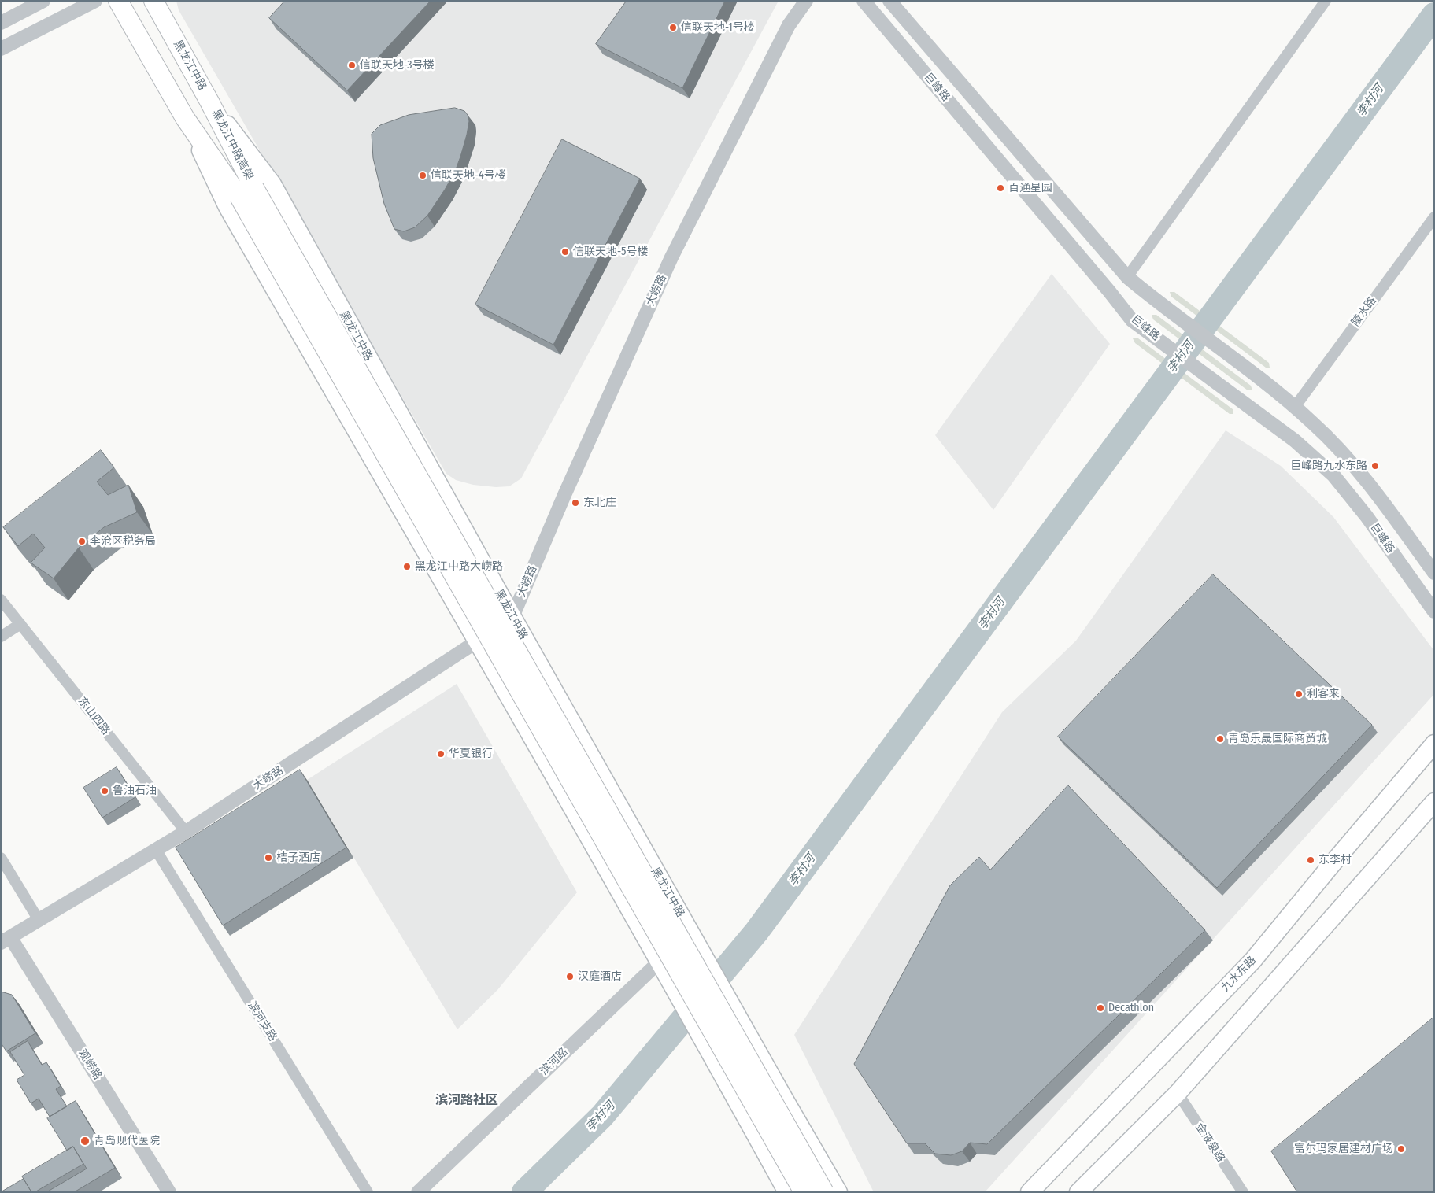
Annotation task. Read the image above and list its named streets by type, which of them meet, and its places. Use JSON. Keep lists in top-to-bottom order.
{
  "streets": {
    "highway": ["黑龙江中路", "黑龙江中路高架"],
    "main road": ["九水东路"],
    "street": [
      "巨峰路",
      "大崂路",
      "陵水路",
      "东山四路",
      "滨河支路",
      "滨河路",
      "观崂路",
      "金液泉路"
    ]
  },
  "crossings": [
    ["黑龙江中路", "黑龙江中路高架"],
    ["黑龙江中路", "大崂路"],
    ["黑龙江中路", "滨河路"],
    ["巨峰路", "陵水路"],
    ["大崂路", "东山四路"],
    ["大崂路", "滨河支路"],
    ["大崂路", "观崂路"]
  ],
  "districts": ["滨河路社区"],
  "water": ["李村河"],
  "places": [
    "信联天地-1号楼",
    "信联天地-3号楼",
    "信联天地-4号楼",
    "百通星园",
    "信联天地-5号楼",
    "巨峰路九水东路",
    "东北庄",
    "李沧区税务局",
    "黑龙江中路大崂路",
    "利客来",
    "青岛乐晟国际商贸城",
    "华夏银行",
    "鲁油石油",
    "桔子酒店",
    "东李村",
    "汉庭酒店",
    "Decathlon",
    "青岛现代医院",
    "富尔玛家居建材广场"
  ]
}
